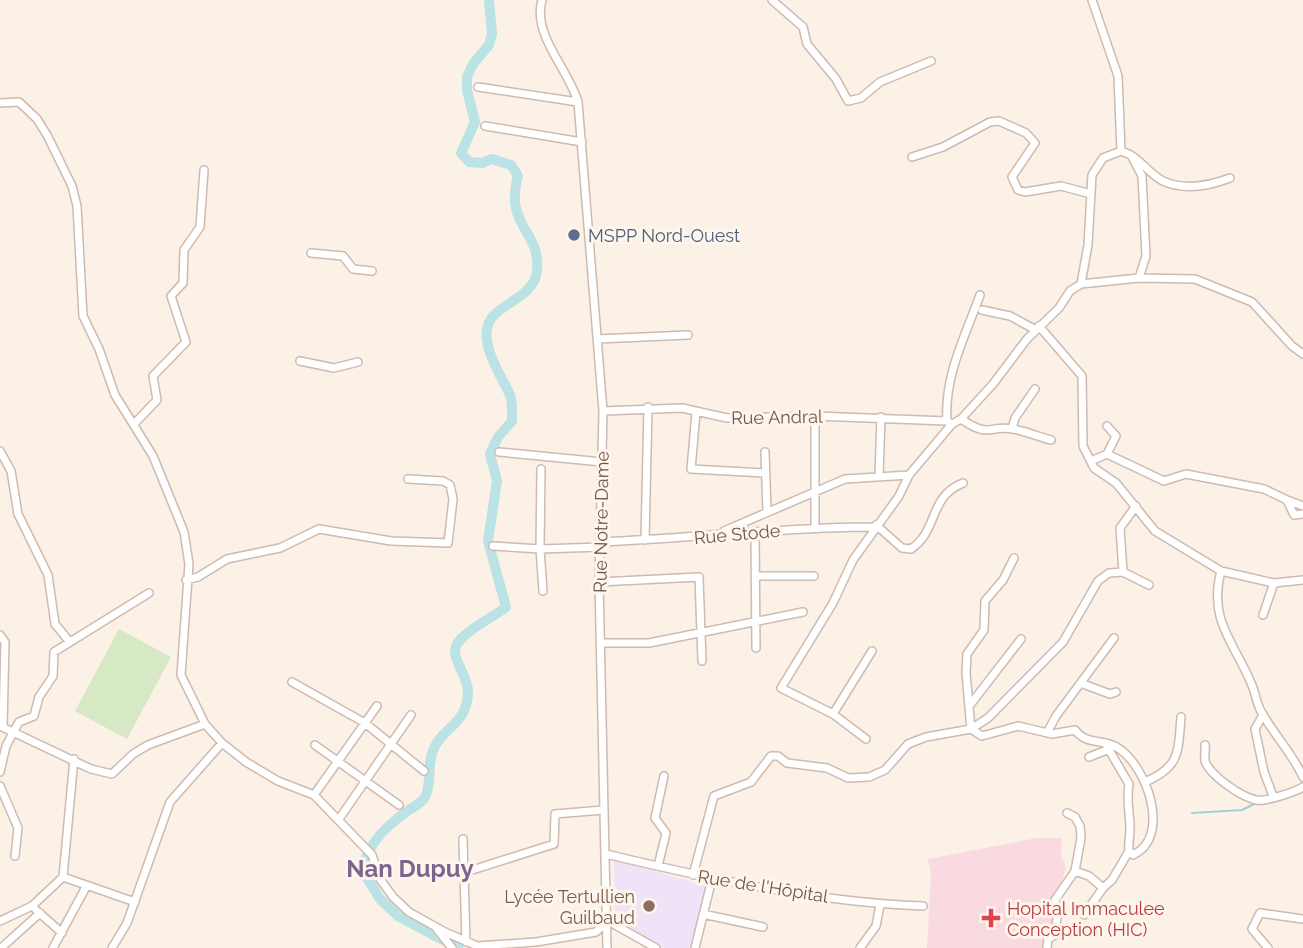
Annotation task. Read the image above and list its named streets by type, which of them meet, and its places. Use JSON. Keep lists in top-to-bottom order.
{
  "streets": {
    "street": [
      "Rue Andral",
      "Rue Notre-Dame",
      "Rue Stode",
      "Rue de l'Hôpital"
    ]
  },
  "crossings": [
    ["Rue Andral", "Rue Notre-Dame"],
    ["Rue Notre-Dame", "Rue Stode"],
    ["Rue Notre-Dame", "Rue de l'Hôpital"]
  ],
  "districts": ["Nan Dupuy"],
  "places": {
    "other": ["MSPP Nord-Ouest", "Lycée Tertullien Guilbaud"],
    "health": ["Hopital Immaculee Conception (HIC)"]
  }
}
